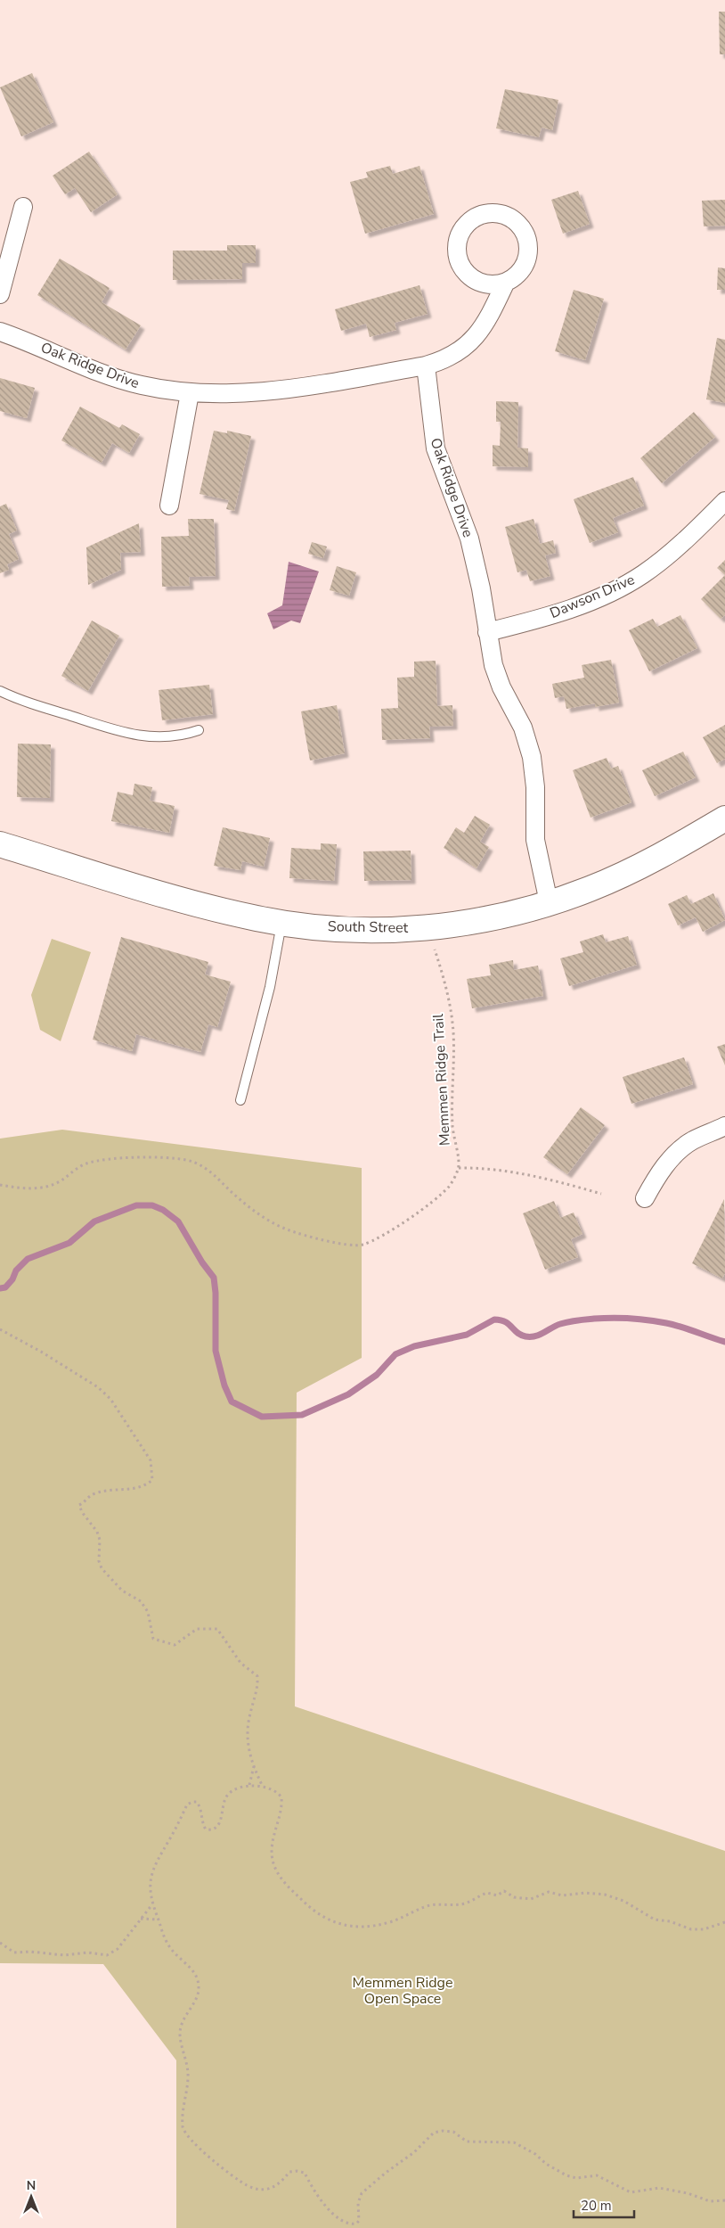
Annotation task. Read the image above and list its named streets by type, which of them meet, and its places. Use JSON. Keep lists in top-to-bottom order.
{
  "streets": {
    "street": ["Oak Ridge Drive", "Dawson Drive", "South Street"],
    "path": ["Memmen Ridge Trail"]
  },
  "crossings": [
    ["Oak Ridge Drive", "Dawson Drive"],
    ["Oak Ridge Drive", "South Street"],
    ["South Street", "Memmen Ridge Trail"]
  ],
  "parks": ["Memmen Ridge Open Space"],
  "scale_bar": "20 m",
  "north": "top"
}
